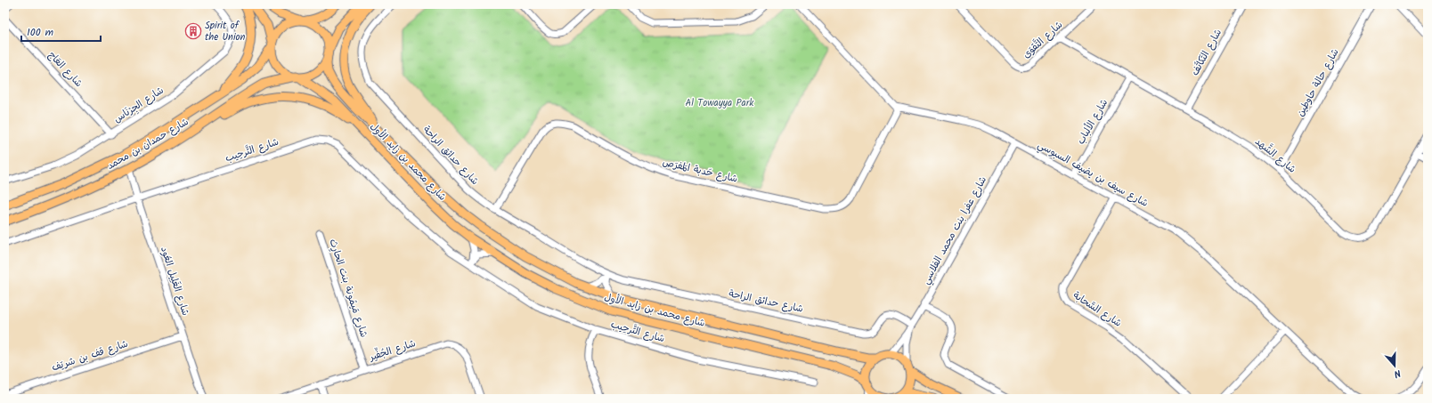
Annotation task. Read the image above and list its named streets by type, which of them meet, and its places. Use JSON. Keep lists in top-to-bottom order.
{
  "streets": {
    "main road": ["شارع حمدان بن محمد", "شارع محمد بن زايد الأول"],
    "street": [
      "شارع التَّقوَى",
      "شارع التَكاتُف",
      "شارع العَاج",
      "شارع حالة حاوطين",
      "شارع الجِرْنَاس",
      "شارع الألباب",
      "شارع التَّرحِيب",
      "شارع حدائق الراحة",
      "شارع الشَّهد",
      "شارع حَدبة المَفرَص",
      "شارع سيف بن يضيف السبوسي",
      "شارع عفرا بنت محمد الفلاسي",
      "شارع الغَلِيل العُود",
      "شارع مَيمُونة بنت الحارِث",
      "شارع السَّحابة",
      "شارع الجُفِّير",
      "شارع قف بن شريَف"
    ]
  },
  "crossings": [
    ["شارع التَّقوَى", "شارع الشَّهد"],
    ["شارع التَكاتُف", "شارع الشَّهد"],
    ["شارع العَاج", "شارع الجِرْنَاس"],
    ["شارع حالة حاوطين", "شارع الشَّهد"],
    ["شارع الألباب", "شارع الشَّهد"],
    ["شارع الألباب", "شارع سيف بن يضيف السبوسي"],
    ["شارع حمدان بن محمد", "شارع محمد بن زايد الأول"],
    ["شارع حمدان بن محمد", "شارع الغَلِيل العُود"],
    ["شارع التَّرحِيب", "شارع الغَلِيل العُود"],
    ["شارع حدائق الراحة", "شارع حَدبة المَفرَص"],
    ["شارع حدائق الراحة", "شارع عفرا بنت محمد الفلاسي"],
    ["شارع محمد بن زايد الأول", "شارع عفرا بنت محمد الفلاسي"],
    ["شارع حَدبة المَفرَص", "شارع سيف بن يضيف السبوسي"],
    ["شارع سيف بن يضيف السبوسي", "شارع عفرا بنت محمد الفلاسي"],
    ["شارع سيف بن يضيف السبوسي", "شارع السَّحابة"],
    ["شارع الغَلِيل العُود", "شارع قف بن شريَف"],
    ["شارع مَيمُونة بنت الحارِث", "شارع الجُفِّير"]
  ],
  "parks": ["Al Towayya Park"],
  "places": {
    "building": ["Spirit of the Union"]
  },
  "scale_bar": "100 m",
  "north": "bottom"
}
